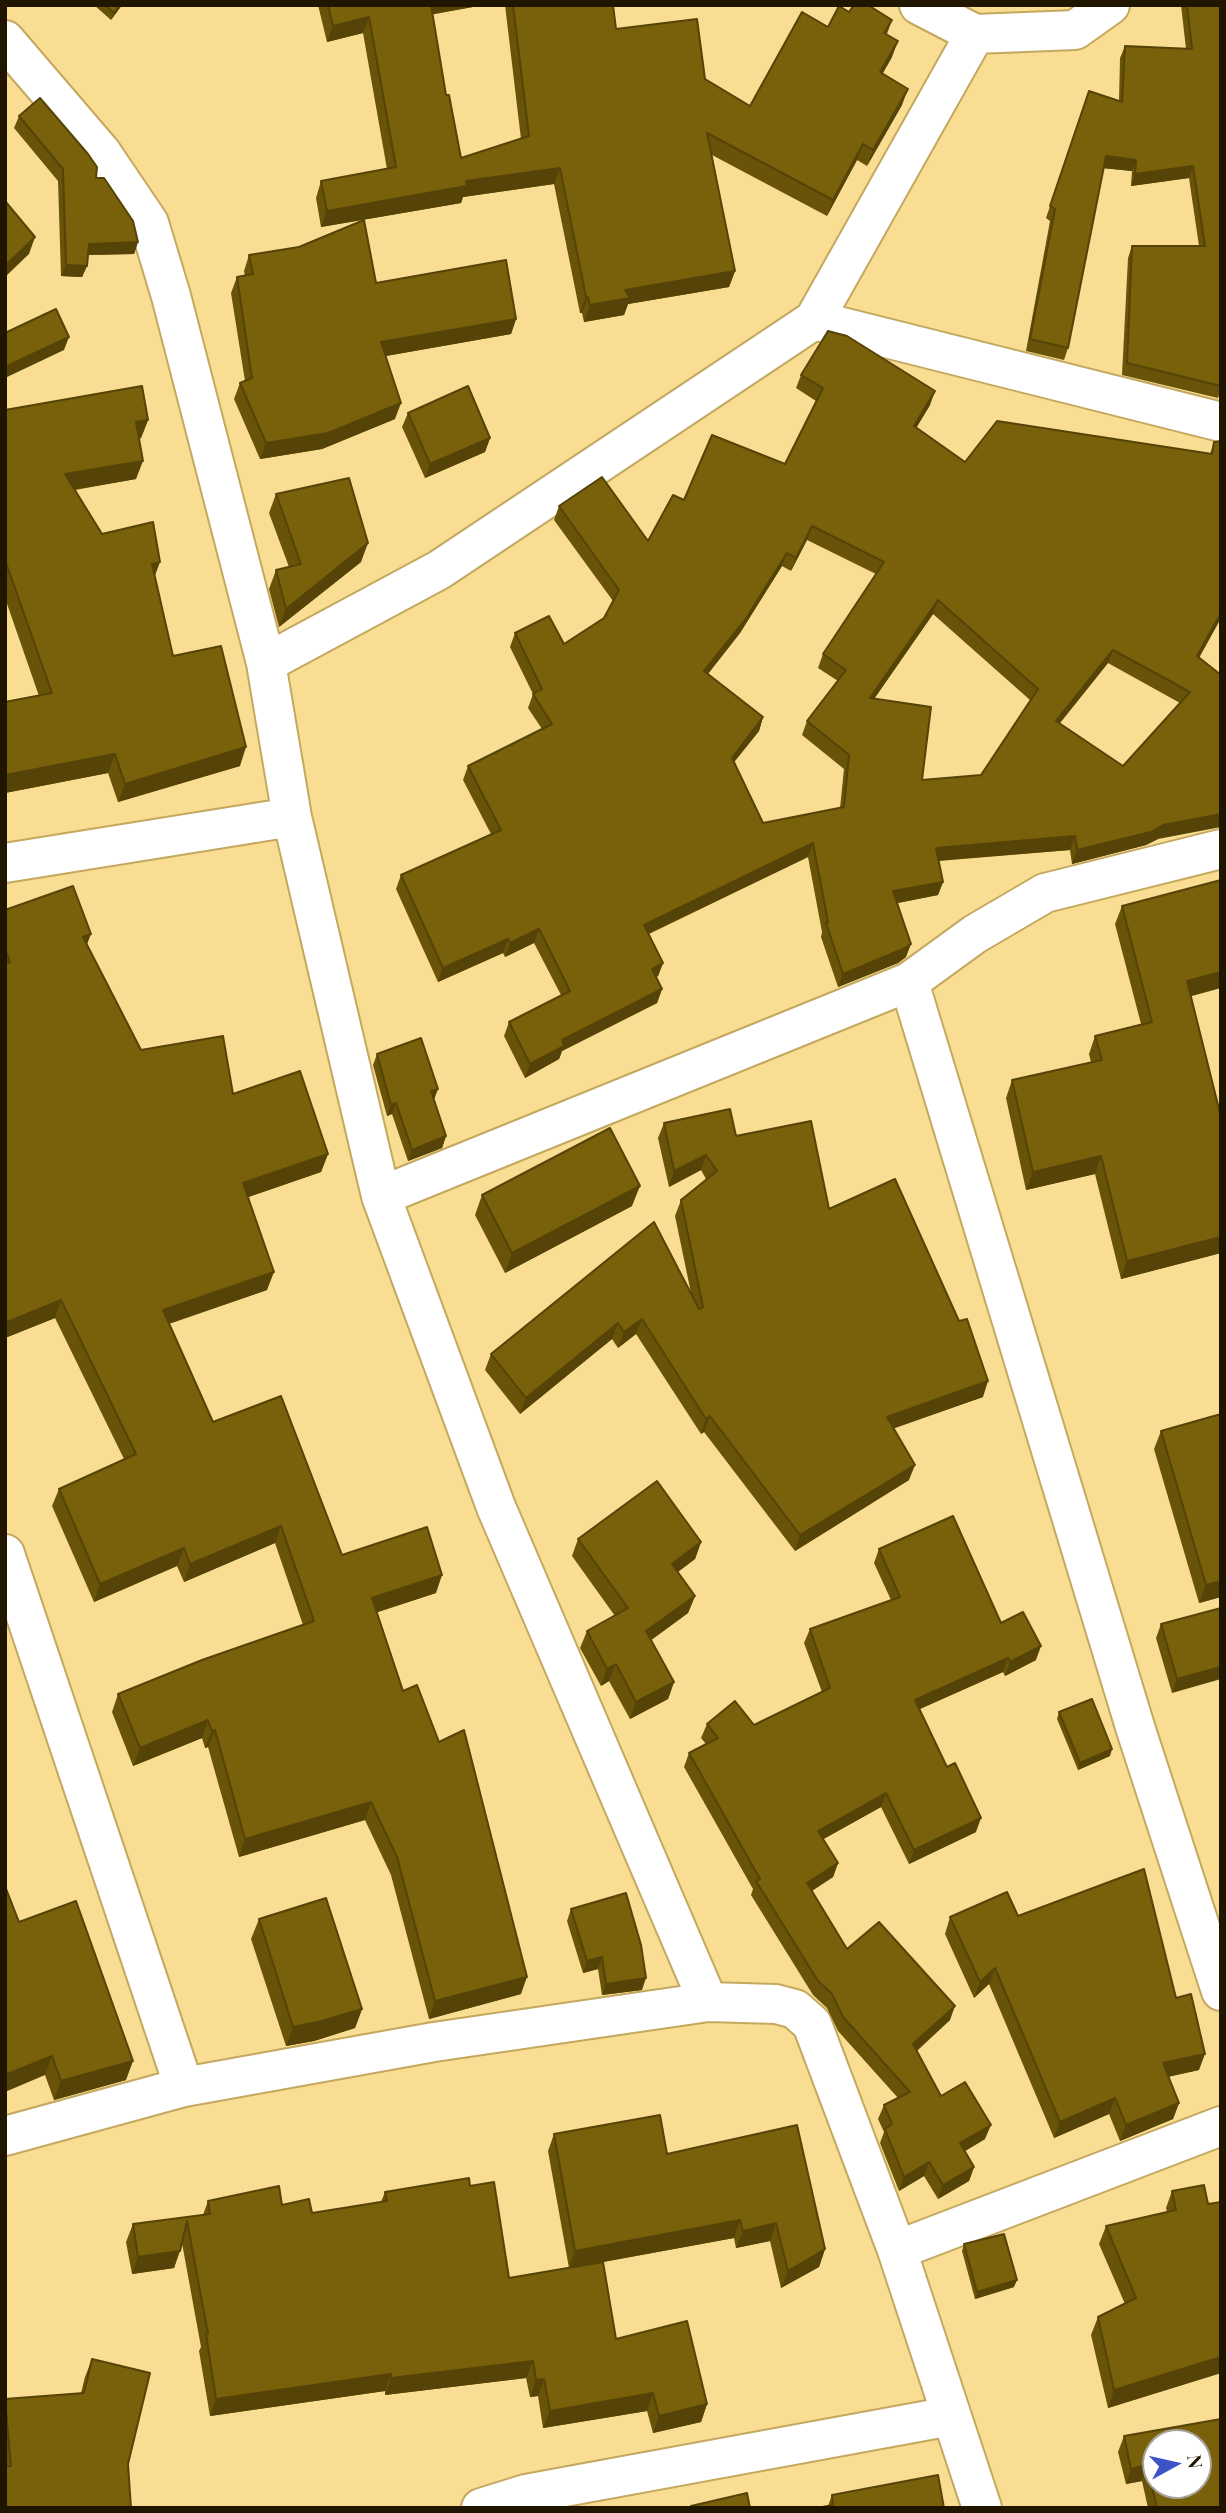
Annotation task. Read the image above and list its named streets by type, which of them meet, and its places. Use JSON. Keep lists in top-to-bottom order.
{
  "north": "right"
}
